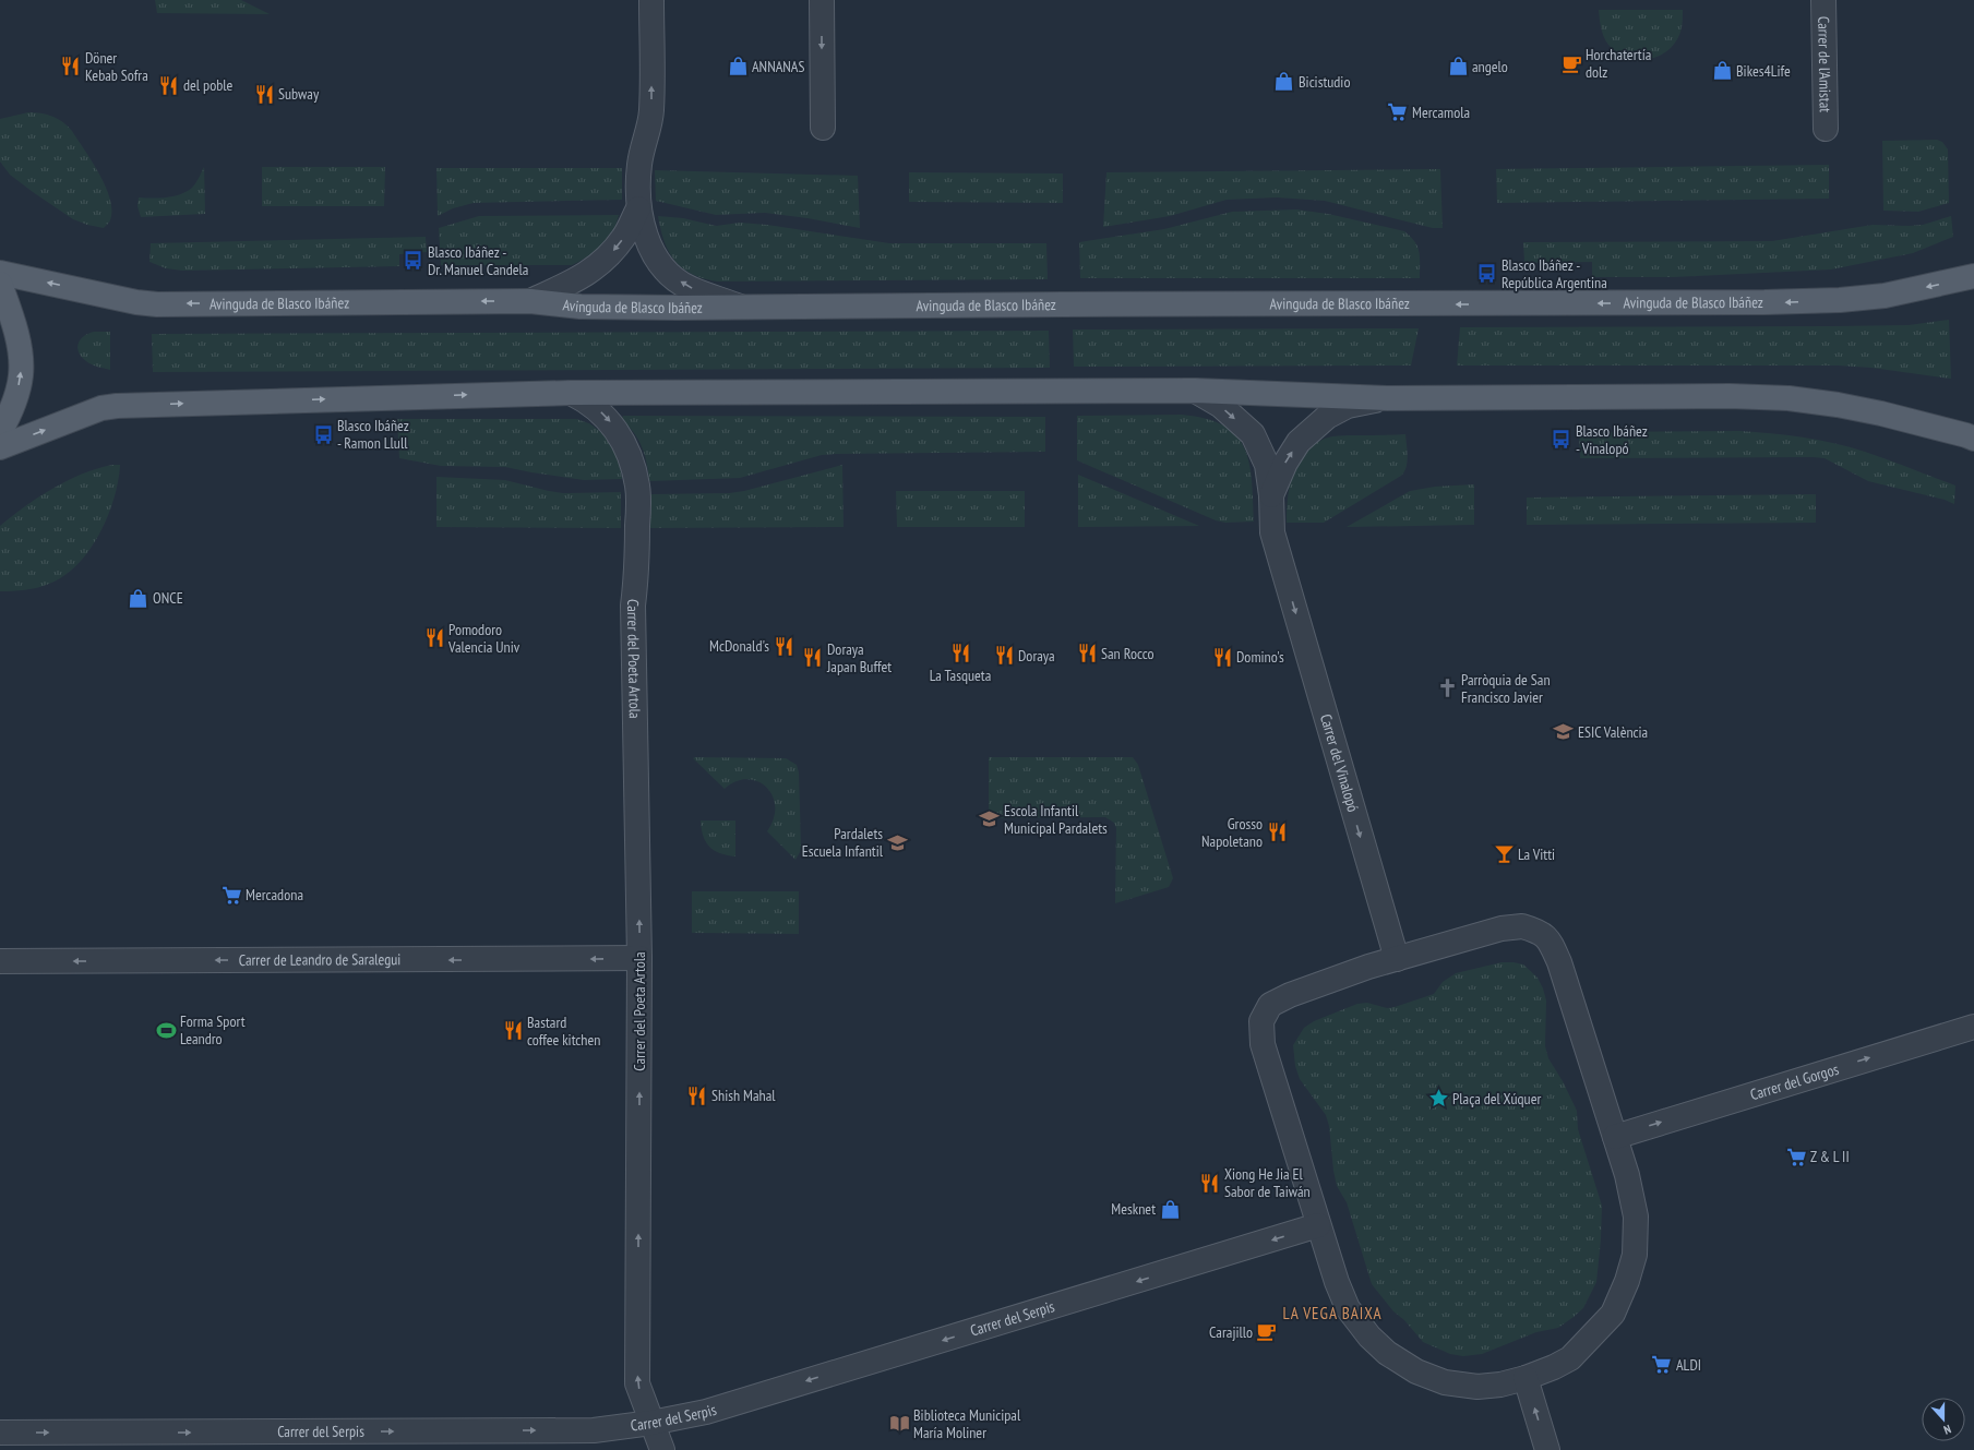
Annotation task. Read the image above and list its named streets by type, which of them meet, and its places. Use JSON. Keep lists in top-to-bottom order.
{
  "streets": {
    "main road": ["Avinguda de Blasco Ibáñez"],
    "street": [
      "Carrer de l'Amistat",
      "Carrer del Poeta Artola",
      "Carrer del Vinalopó",
      "Carrer de Leandro de Saralegui",
      "Carrer del Gorgos",
      "Carrer del Serpis"
    ]
  },
  "crossings": [
    ["Carrer del Poeta Artola", "Carrer de Leandro de Saralegui"],
    ["Carrer del Poeta Artola", "Carrer del Serpis"]
  ],
  "one_way": [
    "Carrer del Poeta Artola",
    "Carrer del Vinalopó",
    "Carrer de Leandro de Saralegui",
    "Carrer del Gorgos"
  ],
  "districts": ["LA VEGA BAIXA"],
  "places": {
    "cafe": ["Horchatertía dolz", "Carajillo"],
    "restaurant": [
      "Döner Kebab Sofra",
      "del poble",
      "Subway",
      "Pomodoro Valencia Univ",
      "McDonald's",
      "La Tasqueta",
      "San Rocco",
      "Doraya",
      "Domino's",
      "Doraya Japan Buffet",
      "Grosso Napoletano",
      "Bastard coffee kitchen",
      "Shish Mahal",
      "Xiong He Jia El Sabor de Taiwán"
    ],
    "shop": [
      "ANNANAS",
      "angelo",
      "Bikes4Life",
      "Bicistudio",
      "ONCE",
      "Mesknet"
    ],
    "supermarket": [
      "Mercamola",
      "Mercadona",
      "Z & L II",
      "ALDI"
    ],
    "bus stop": [
      "Blasco Ibáñez - Dr. Manuel Candela",
      "Blasco Ibáñez - República Argentina",
      "Blasco Ibáñez - Ramon Llull",
      "Blasco Ibáñez - Vinalopó"
    ],
    "church": ["Parròquia de San Francisco Javier"],
    "school or university": ["ESIC València", "Escola Infantil Municipal Pardalets", "Pardalets Escuela Infantil"],
    "bar": ["La Vitti"],
    "sports": ["Forma Sport Leandro"],
    "place": ["Plaça del Xúquer"],
    "library": ["Biblioteca Municipal María Moliner"]
  },
  "north": "bottom"
}
